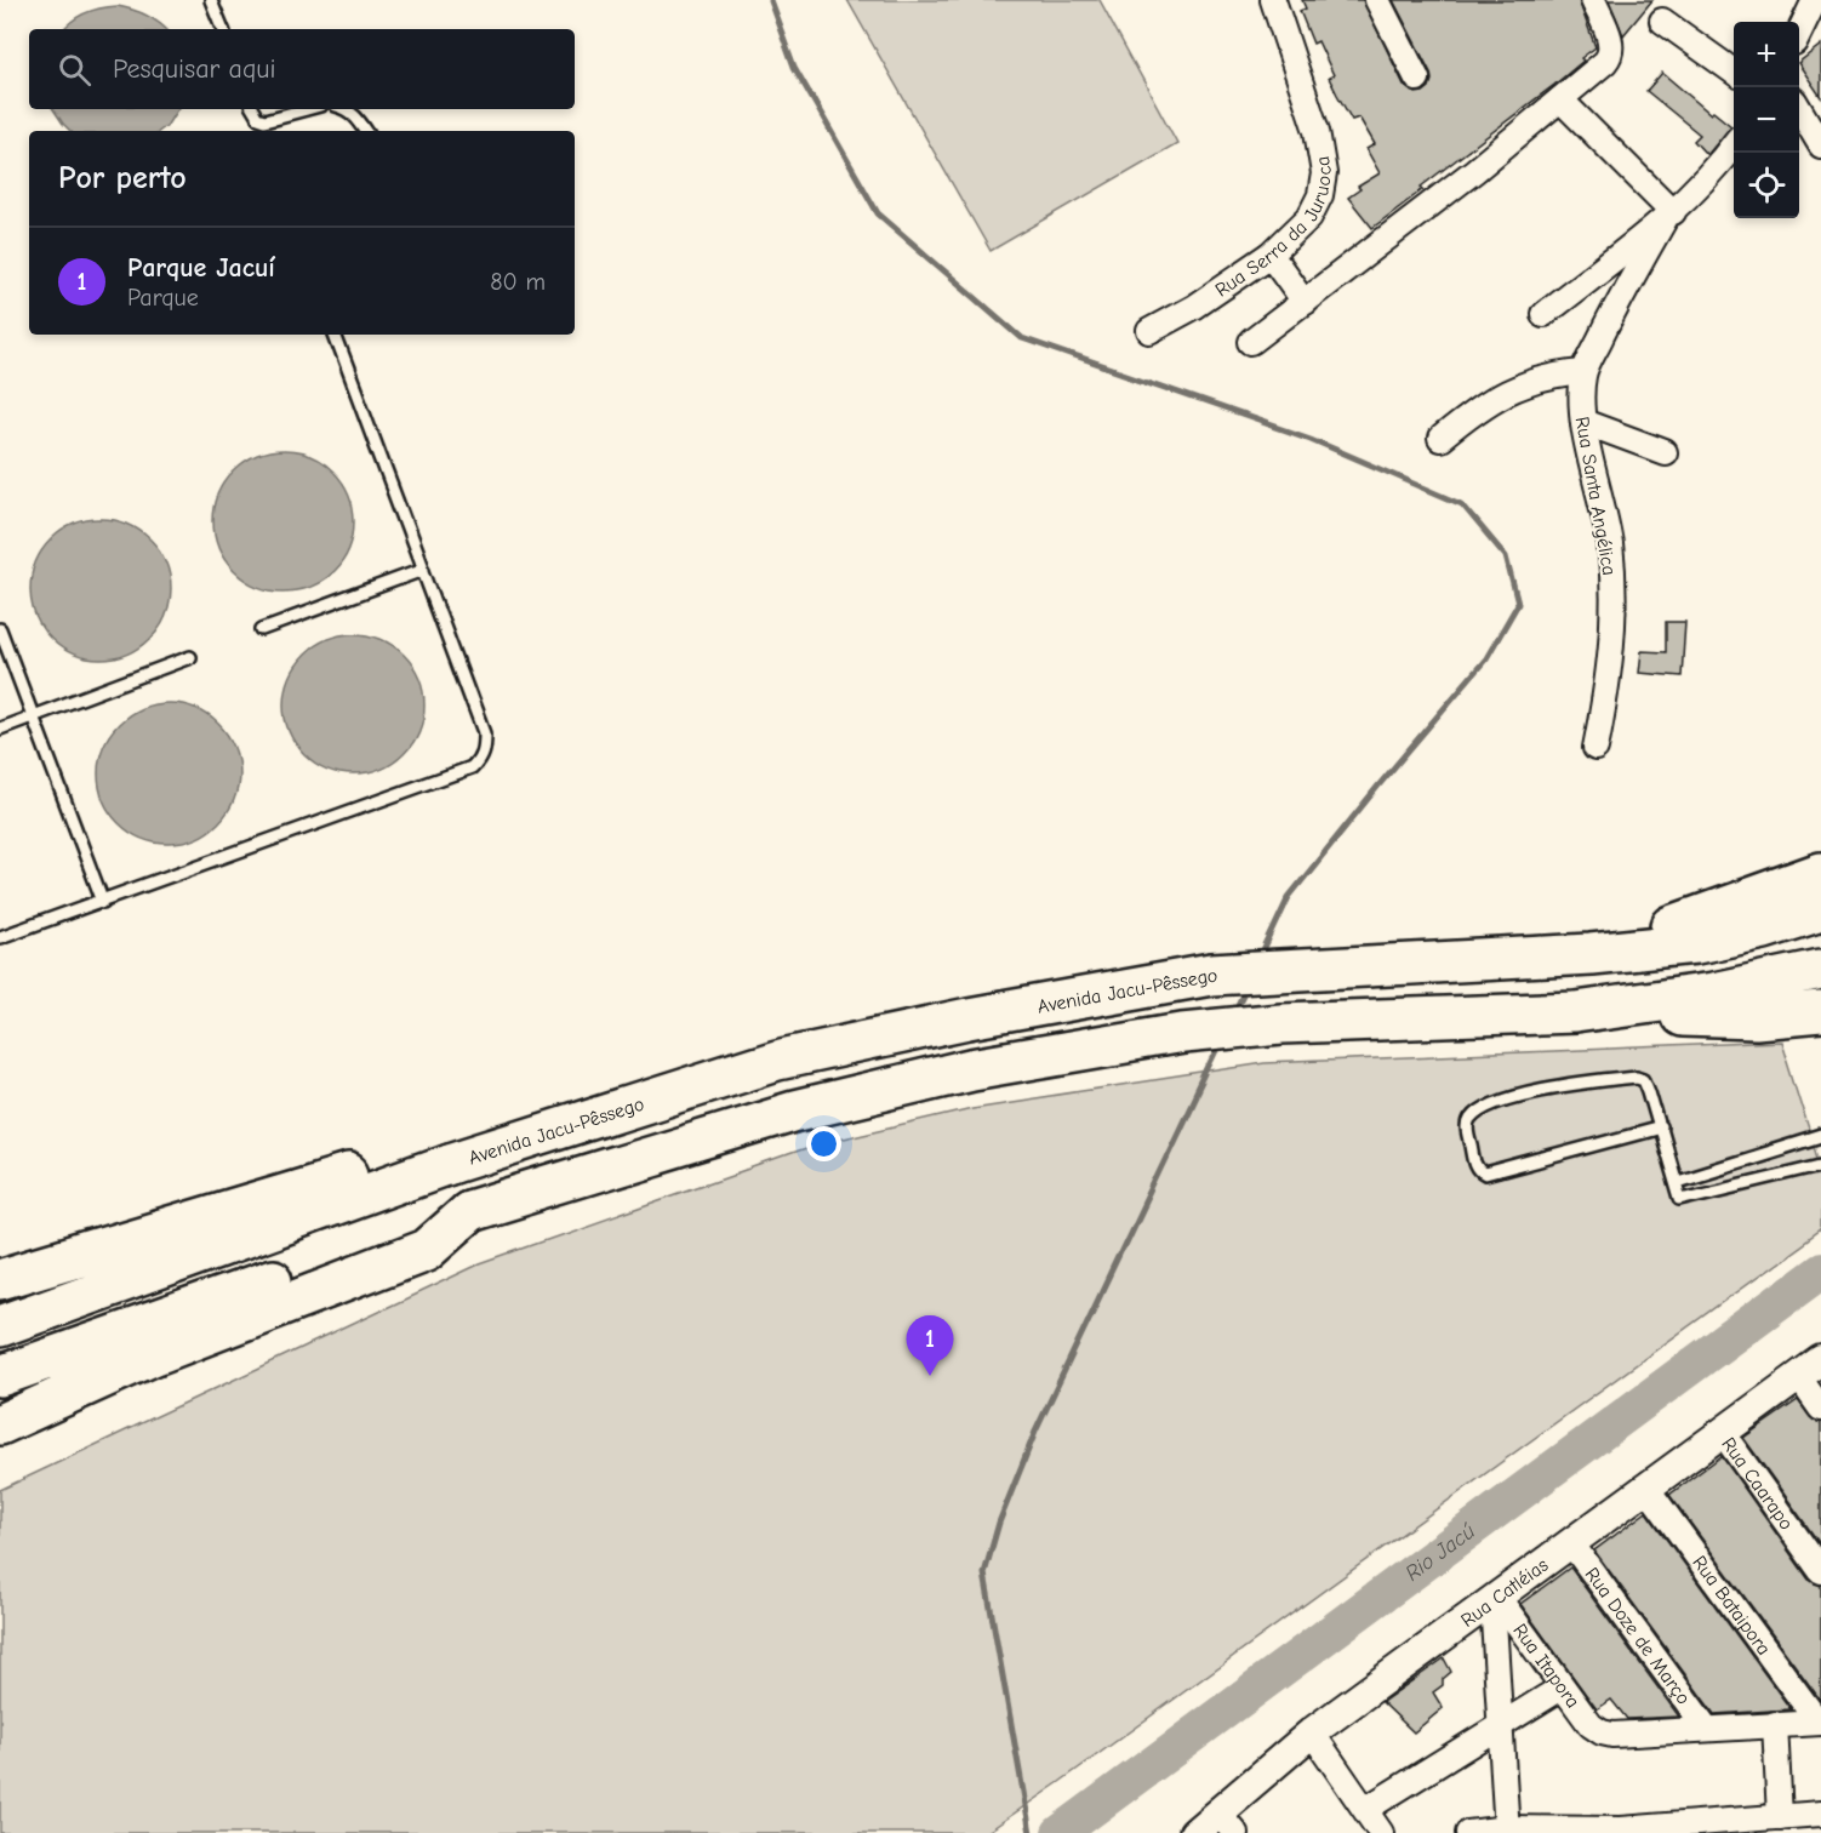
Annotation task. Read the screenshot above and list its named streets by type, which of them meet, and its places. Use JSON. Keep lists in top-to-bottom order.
{
  "streets": {
    "highway": ["Avenida Jacu-Pêssego"],
    "street": [
      "Rua Serra da Juruoca",
      "Rua Santa Angélica",
      "Rua Caarapo",
      "Rua Catléias",
      "Rua Bataipora",
      "Rua Doze de Março",
      "Rua Itapora"
    ]
  },
  "crossings": [
    ["Rua Caarapo", "Rua Catléias"],
    ["Rua Catléias", "Rua Bataipora"],
    ["Rua Catléias", "Rua Doze de Março"],
    ["Rua Catléias", "Rua Itapora"],
    ["Rua Doze de Março", "Rua Itapora"]
  ],
  "water": ["Rio Jacú"],
  "page": {
    "map_buttons": ["+", "−"],
    "search": "Pesquisar aqui",
    "heading": "Por perto",
    "list": [
      {
        "mark": "1",
        "name": "Parque Jacuí",
        "note": "Parque",
        "value": "80 m"
      }
    ],
    "pins": "1"
  }
}
